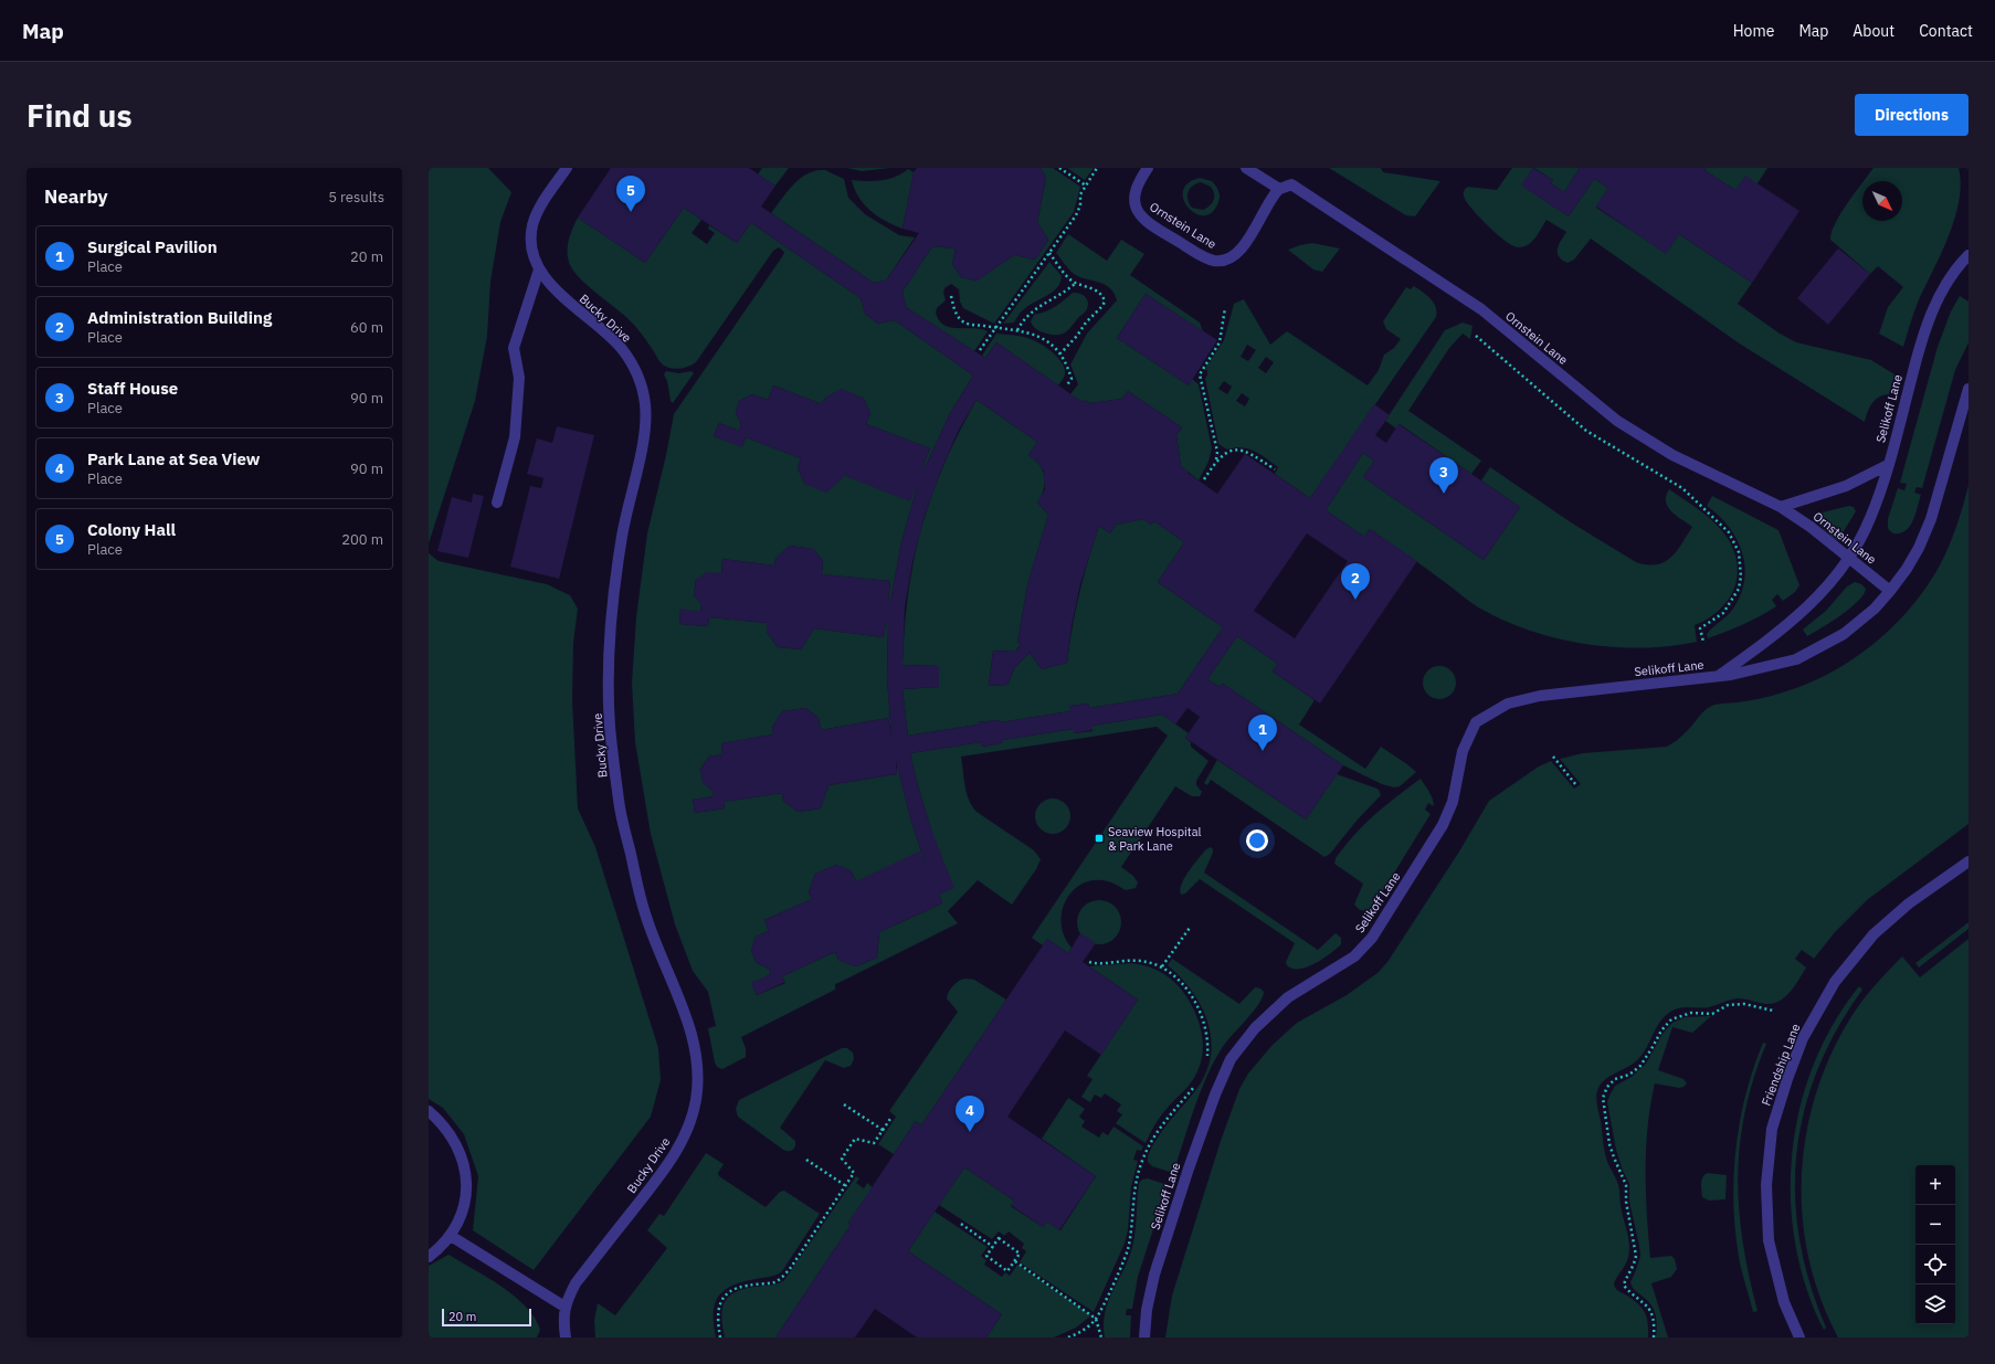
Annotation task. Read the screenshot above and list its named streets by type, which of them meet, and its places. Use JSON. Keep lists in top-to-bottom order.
{
  "streets": {
    "lane": [
      "Ornstein Lane",
      "Bucky Drive",
      "Selikoff Lane",
      "Friendship Lane"
    ]
  },
  "crossings": [
    ["Ornstein Lane", "Selikoff Lane"]
  ],
  "places": {
    "transit": ["Seaview Hospital & Park Lane"]
  },
  "scale_bar": "20 m",
  "north": "bottom right",
  "page": {
    "header": "Map",
    "nav": [
      "Home",
      "Map",
      "About",
      "Contact"
    ],
    "buttons": "Directions",
    "title": "Find us",
    "heading": ["Nearby", "5 results"],
    "pins": [
      "5",
      "3",
      "2",
      "1",
      "4"
    ],
    "list": [
      {
        "mark": "1",
        "name": "Surgical Pavilion",
        "note": "Place",
        "value": "20 m"
      },
      {
        "mark": "2",
        "name": "Administration Building",
        "note": "Place",
        "value": "60 m"
      },
      {
        "mark": "3",
        "name": "Staff House",
        "note": "Place",
        "value": "90 m"
      },
      {
        "mark": "4",
        "name": "Park Lane at Sea View",
        "note": "Place",
        "value": "90 m"
      },
      {
        "mark": "5",
        "name": "Colony Hall",
        "note": "Place",
        "value": "200 m"
      }
    ],
    "map_buttons": ["+", "−"],
    "scale": "20 m"
  }
}
